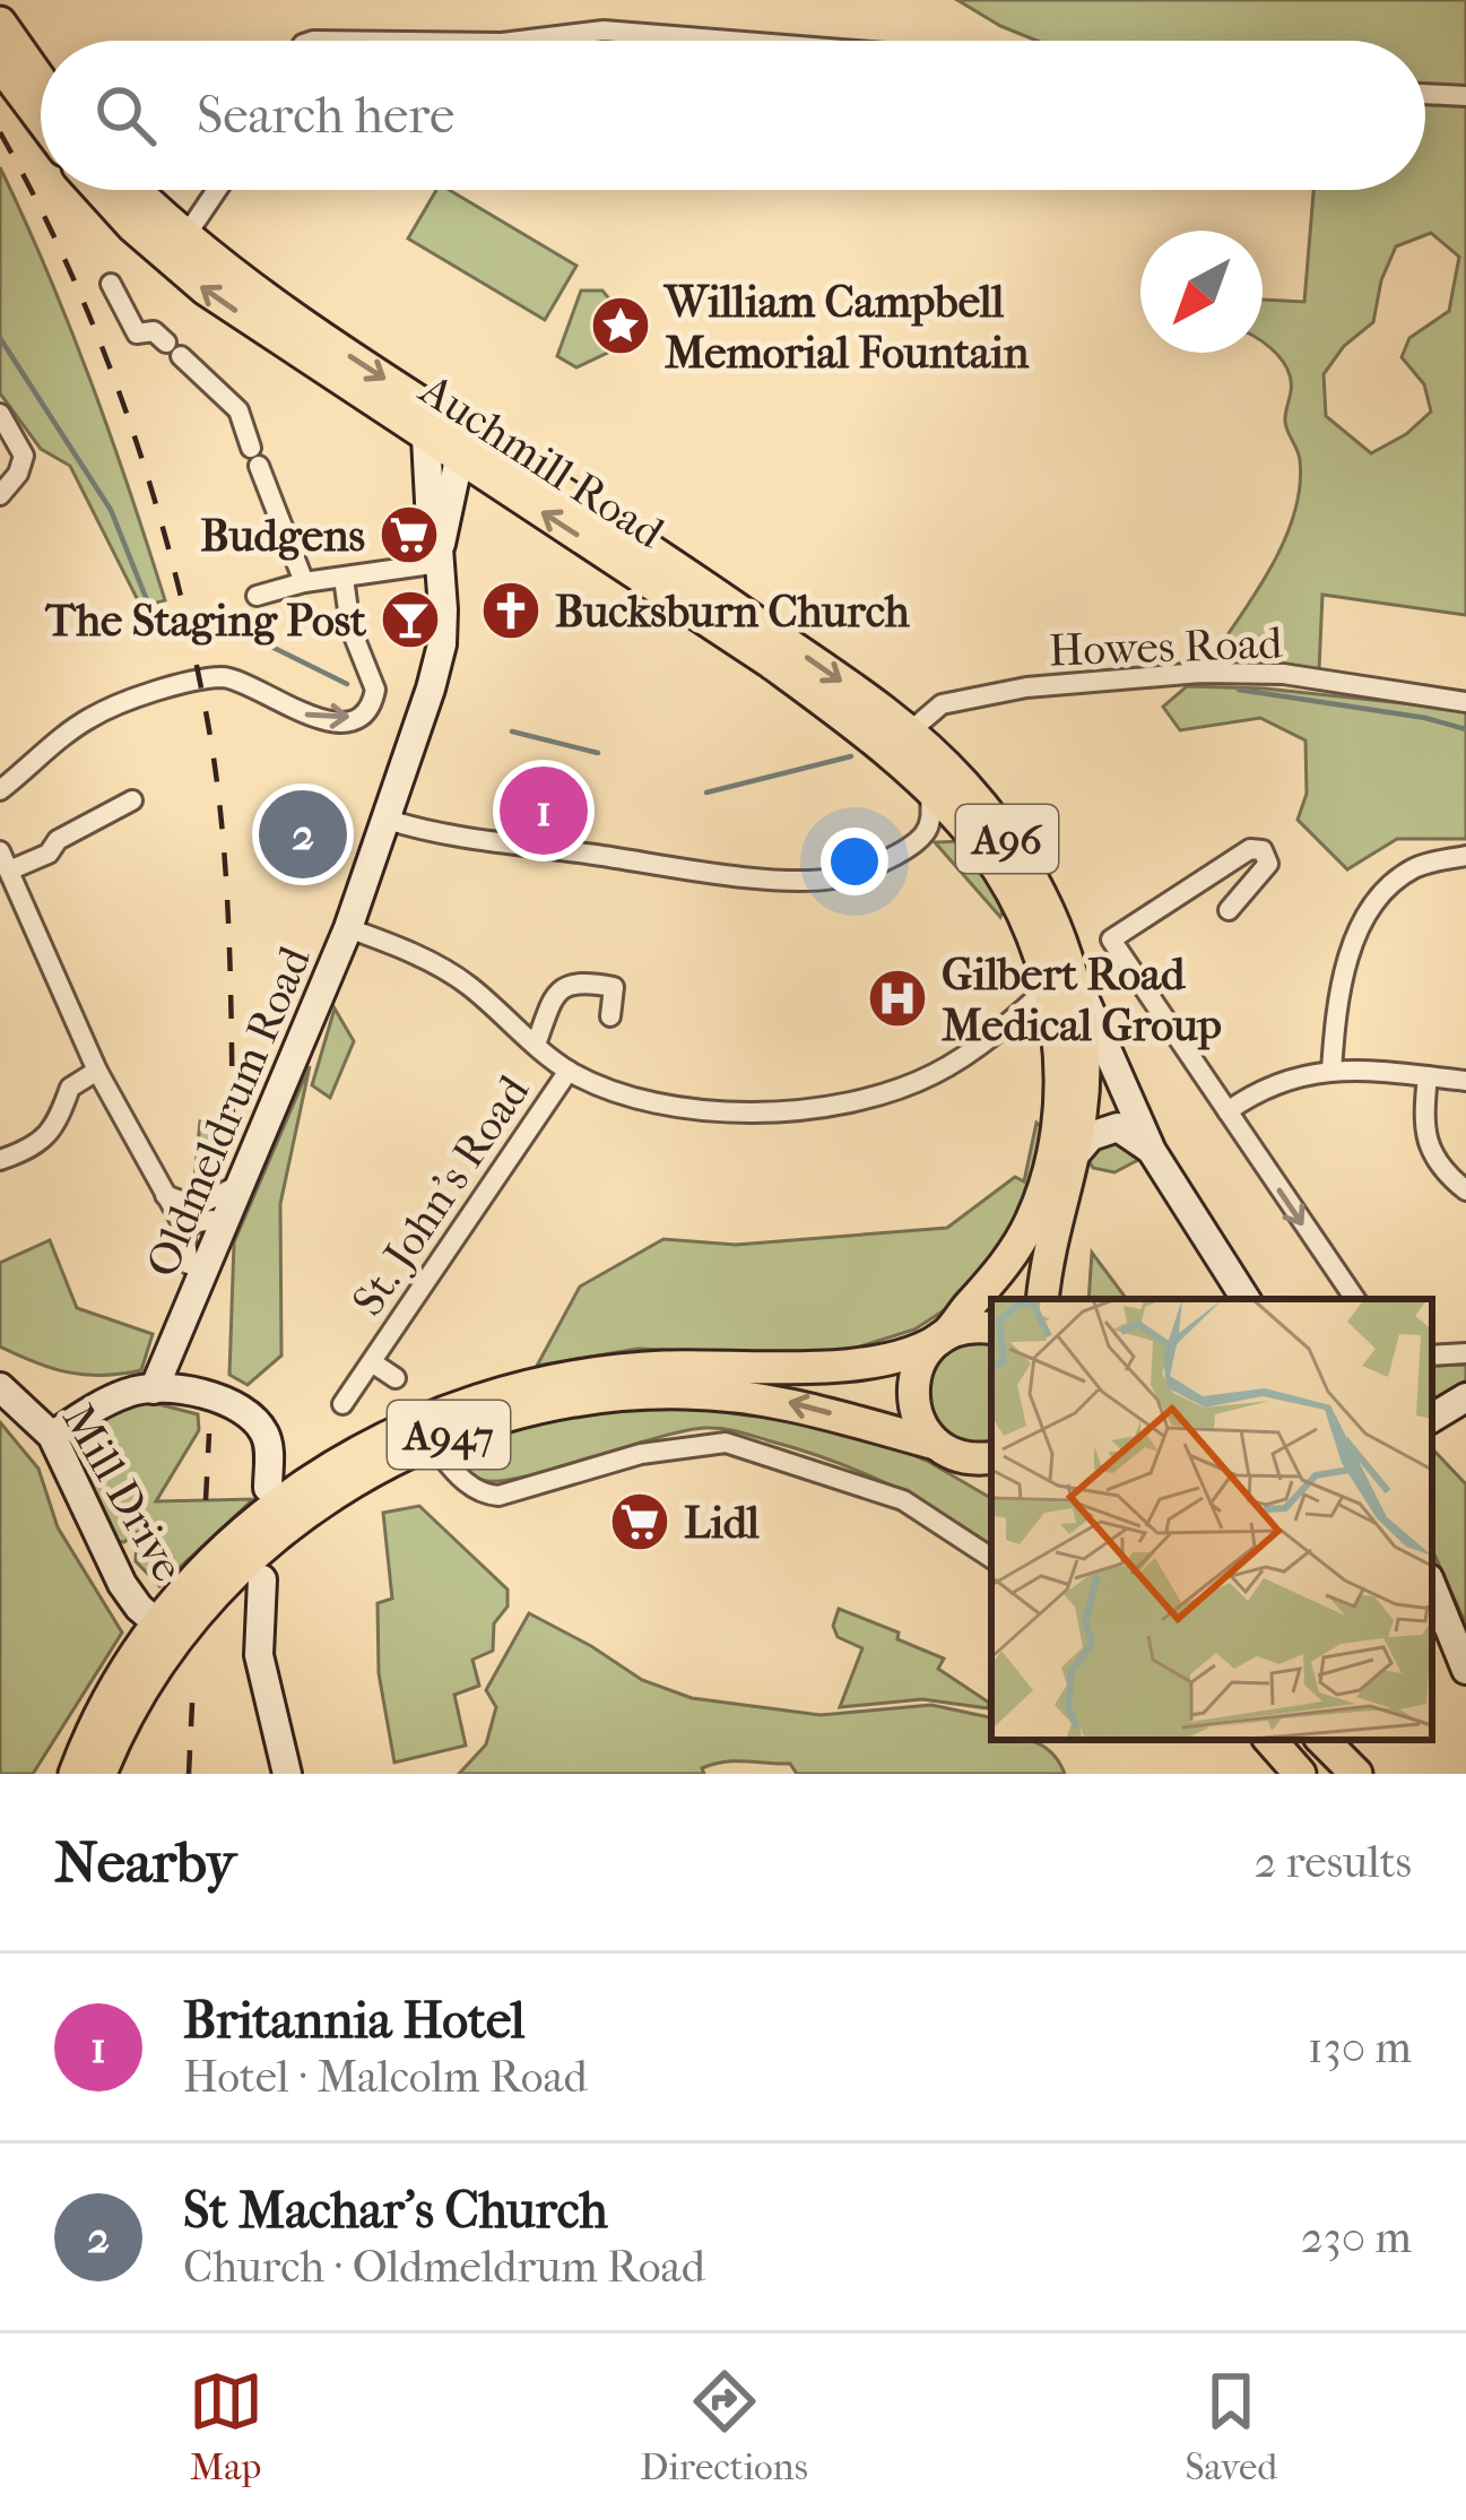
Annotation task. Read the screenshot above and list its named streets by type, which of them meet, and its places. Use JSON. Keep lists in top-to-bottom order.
{
  "streets": {
    "main road": ["Auchmill Road", "A96", "A947"],
    "street": [
      "Howes Road",
      "Oldmeldrum Road",
      "St. John's Road",
      "Mill Drive"
    ]
  },
  "crossings": [
    ["Auchmill Road", "Howes Road"],
    ["Auchmill Road", "A96"],
    ["Auchmill Road", "Oldmeldrum Road"],
    ["Auchmill Road", "A947"],
    ["A96", "A947"],
    ["A947", "Mill Drive"]
  ],
  "places": {
    "place": ["William Campbell Memorial Fountain"],
    "supermarket": ["Budgens", "Lidl"],
    "church": ["Bucksburn Church"],
    "bar": ["The Staging Post"],
    "hospital": ["Gilbert Road Medical Group"]
  },
  "north": "bottom left",
  "page": {
    "search": "Search here",
    "pins": ["1", "2"],
    "heading": ["Nearby", "2 results"],
    "list": [
      {
        "mark": "1",
        "name": "Britannia Hotel",
        "note": "Hotel · Malcolm Road",
        "value": "130 m"
      },
      {
        "mark": "2",
        "name": "St Machar's Church",
        "note": "Church · Oldmeldrum Road",
        "value": "230 m"
      }
    ],
    "nav": ["Map", "Directions", "Saved"]
  }
}
